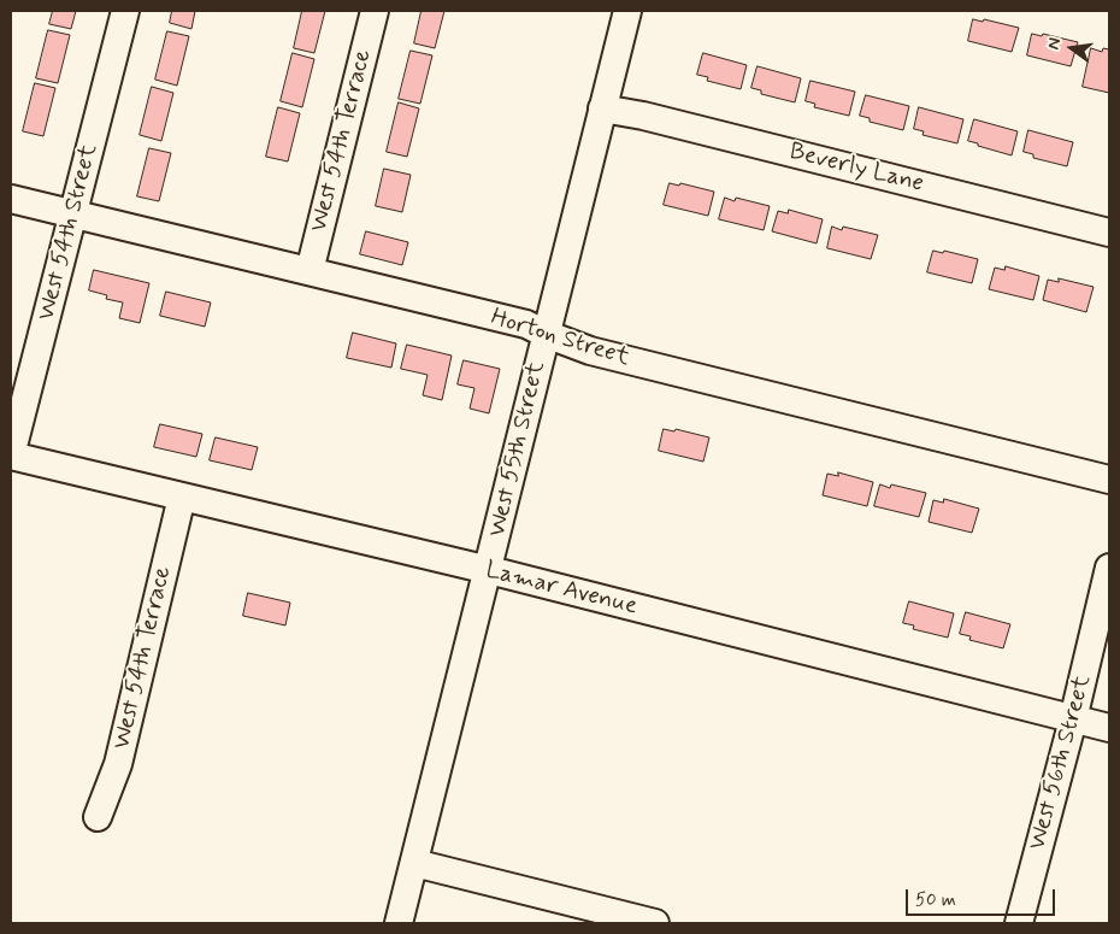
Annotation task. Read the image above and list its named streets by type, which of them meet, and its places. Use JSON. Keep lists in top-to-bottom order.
{
  "streets": {
    "street": [
      "West 54th Terrace",
      "Beverly Lane",
      "West 54th Street",
      "Horton Street",
      "West 55th Street",
      "Lamar Avenue",
      "West 56th Street"
    ]
  },
  "crossings": [
    ["West 54th Terrace", "Horton Street"],
    ["West 54th Terrace", "Lamar Avenue"],
    ["Beverly Lane", "West 55th Street"],
    ["West 54th Street", "Horton Street"],
    ["West 54th Street", "Lamar Avenue"],
    ["Horton Street", "West 55th Street"],
    ["West 55th Street", "Lamar Avenue"],
    ["Lamar Avenue", "West 56th Street"]
  ],
  "scale_bar": "50 m",
  "north": "left"
}
